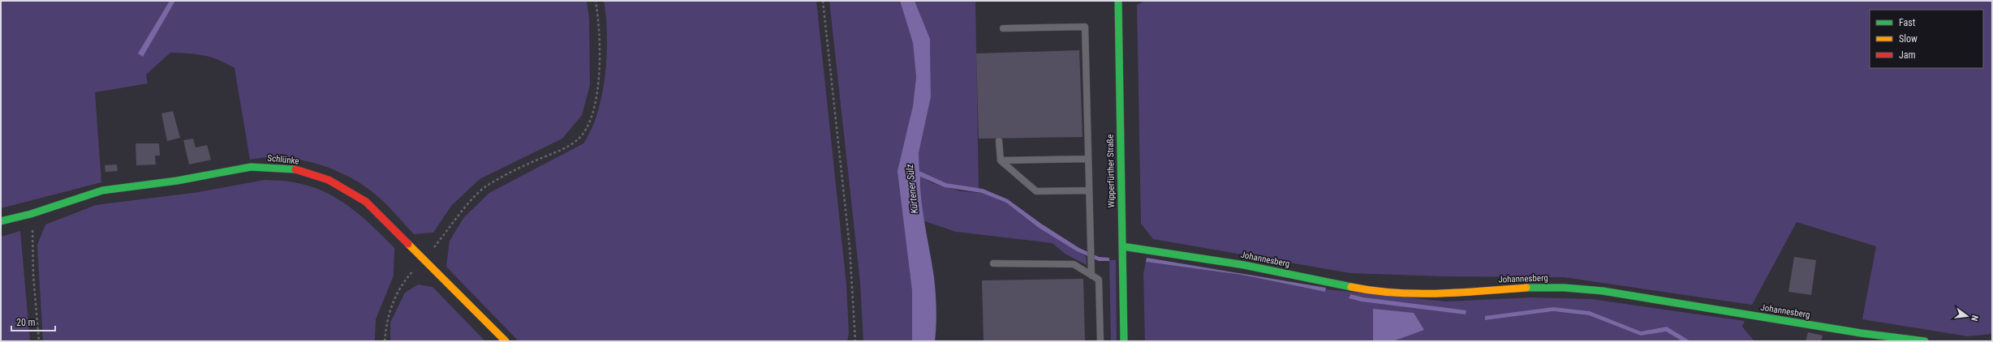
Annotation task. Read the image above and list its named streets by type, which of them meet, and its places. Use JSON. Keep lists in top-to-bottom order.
{
  "streets": {
    "street": ["Schlünke", "Wipperfürther Straße", "Johannesberg"]
  },
  "crossings": [
    ["Wipperfürther Straße", "Johannesberg"]
  ],
  "water": ["Kürtener Sülz"],
  "legend": ["Fast", "Slow", "Jam"],
  "scale_bar": "20 m",
  "north": "right"
}
